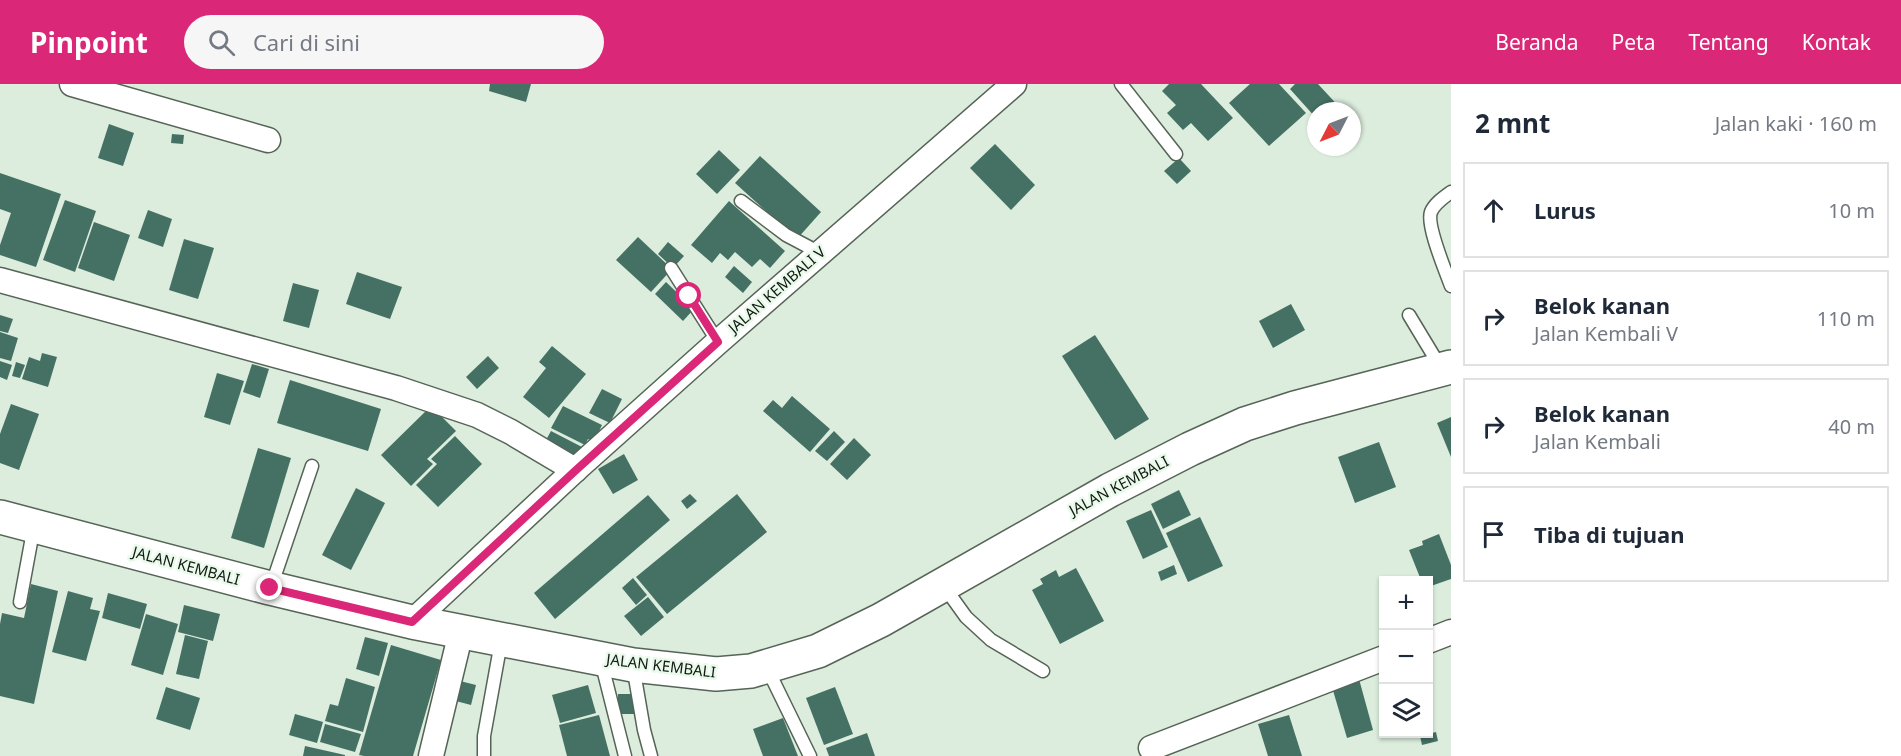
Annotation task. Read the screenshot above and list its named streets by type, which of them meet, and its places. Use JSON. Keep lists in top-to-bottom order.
{
  "streets": {
    "street": ["JALAN KEMBALI V", "JALAN KEMBALI"]
  },
  "crossings": [
    ["JALAN KEMBALI V", "JALAN KEMBALI"]
  ],
  "north": "bottom left",
  "page": {
    "header": "Pinpoint",
    "search": "Cari di sini",
    "nav": [
      "Beranda",
      "Peta",
      "Tentang",
      "Kontak"
    ],
    "heading": ["2 mnt", "Jalan kaki · 160 m"],
    "list": [
      ["Lurus", "10 m"],
      ["Belok kanan", "Jalan Kembali V", "110 m"],
      ["Belok kanan", "Jalan Kembali", "40 m"],
      "Tiba di tujuan"
    ],
    "map_buttons": ["+", "−"]
  }
}
